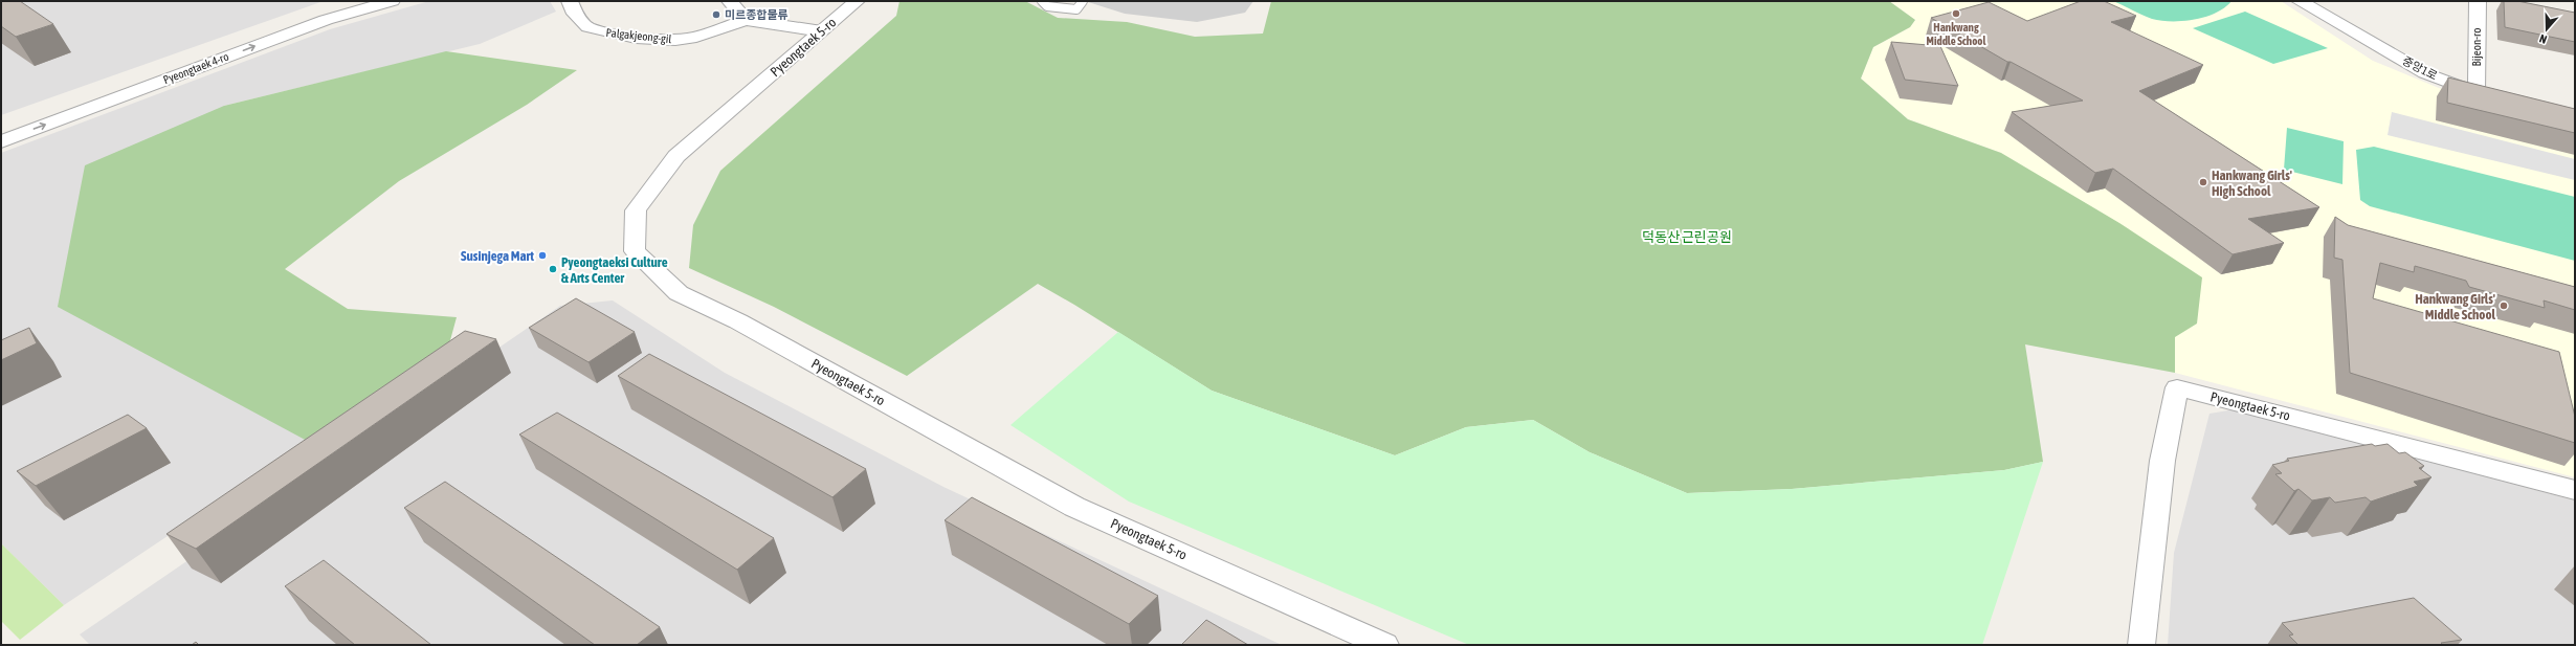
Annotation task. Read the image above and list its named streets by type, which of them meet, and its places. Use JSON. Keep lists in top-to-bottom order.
{
  "streets": {
    "street": [
      "Palgakjeong-gil",
      "Pyeongtaek 5-ro",
      "Bijeon-ro",
      "Pyeongtaek 4-ro",
      "중앙1로"
    ]
  },
  "crossings": [
    ["Palgakjeong-gil", "Pyeongtaek 5-ro"],
    ["Bijeon-ro", "중앙1로"]
  ],
  "parks": ["덕동산 근린공원"],
  "places": [
    "Hankwang Middle School",
    "미르종합물류",
    "Hankwang Girls' High School",
    "Susinjega Mart",
    "Pyeongtaeksi Culture & Arts Center",
    "Hankwang Girls' Middle School"
  ],
  "north": "bottom"
}
